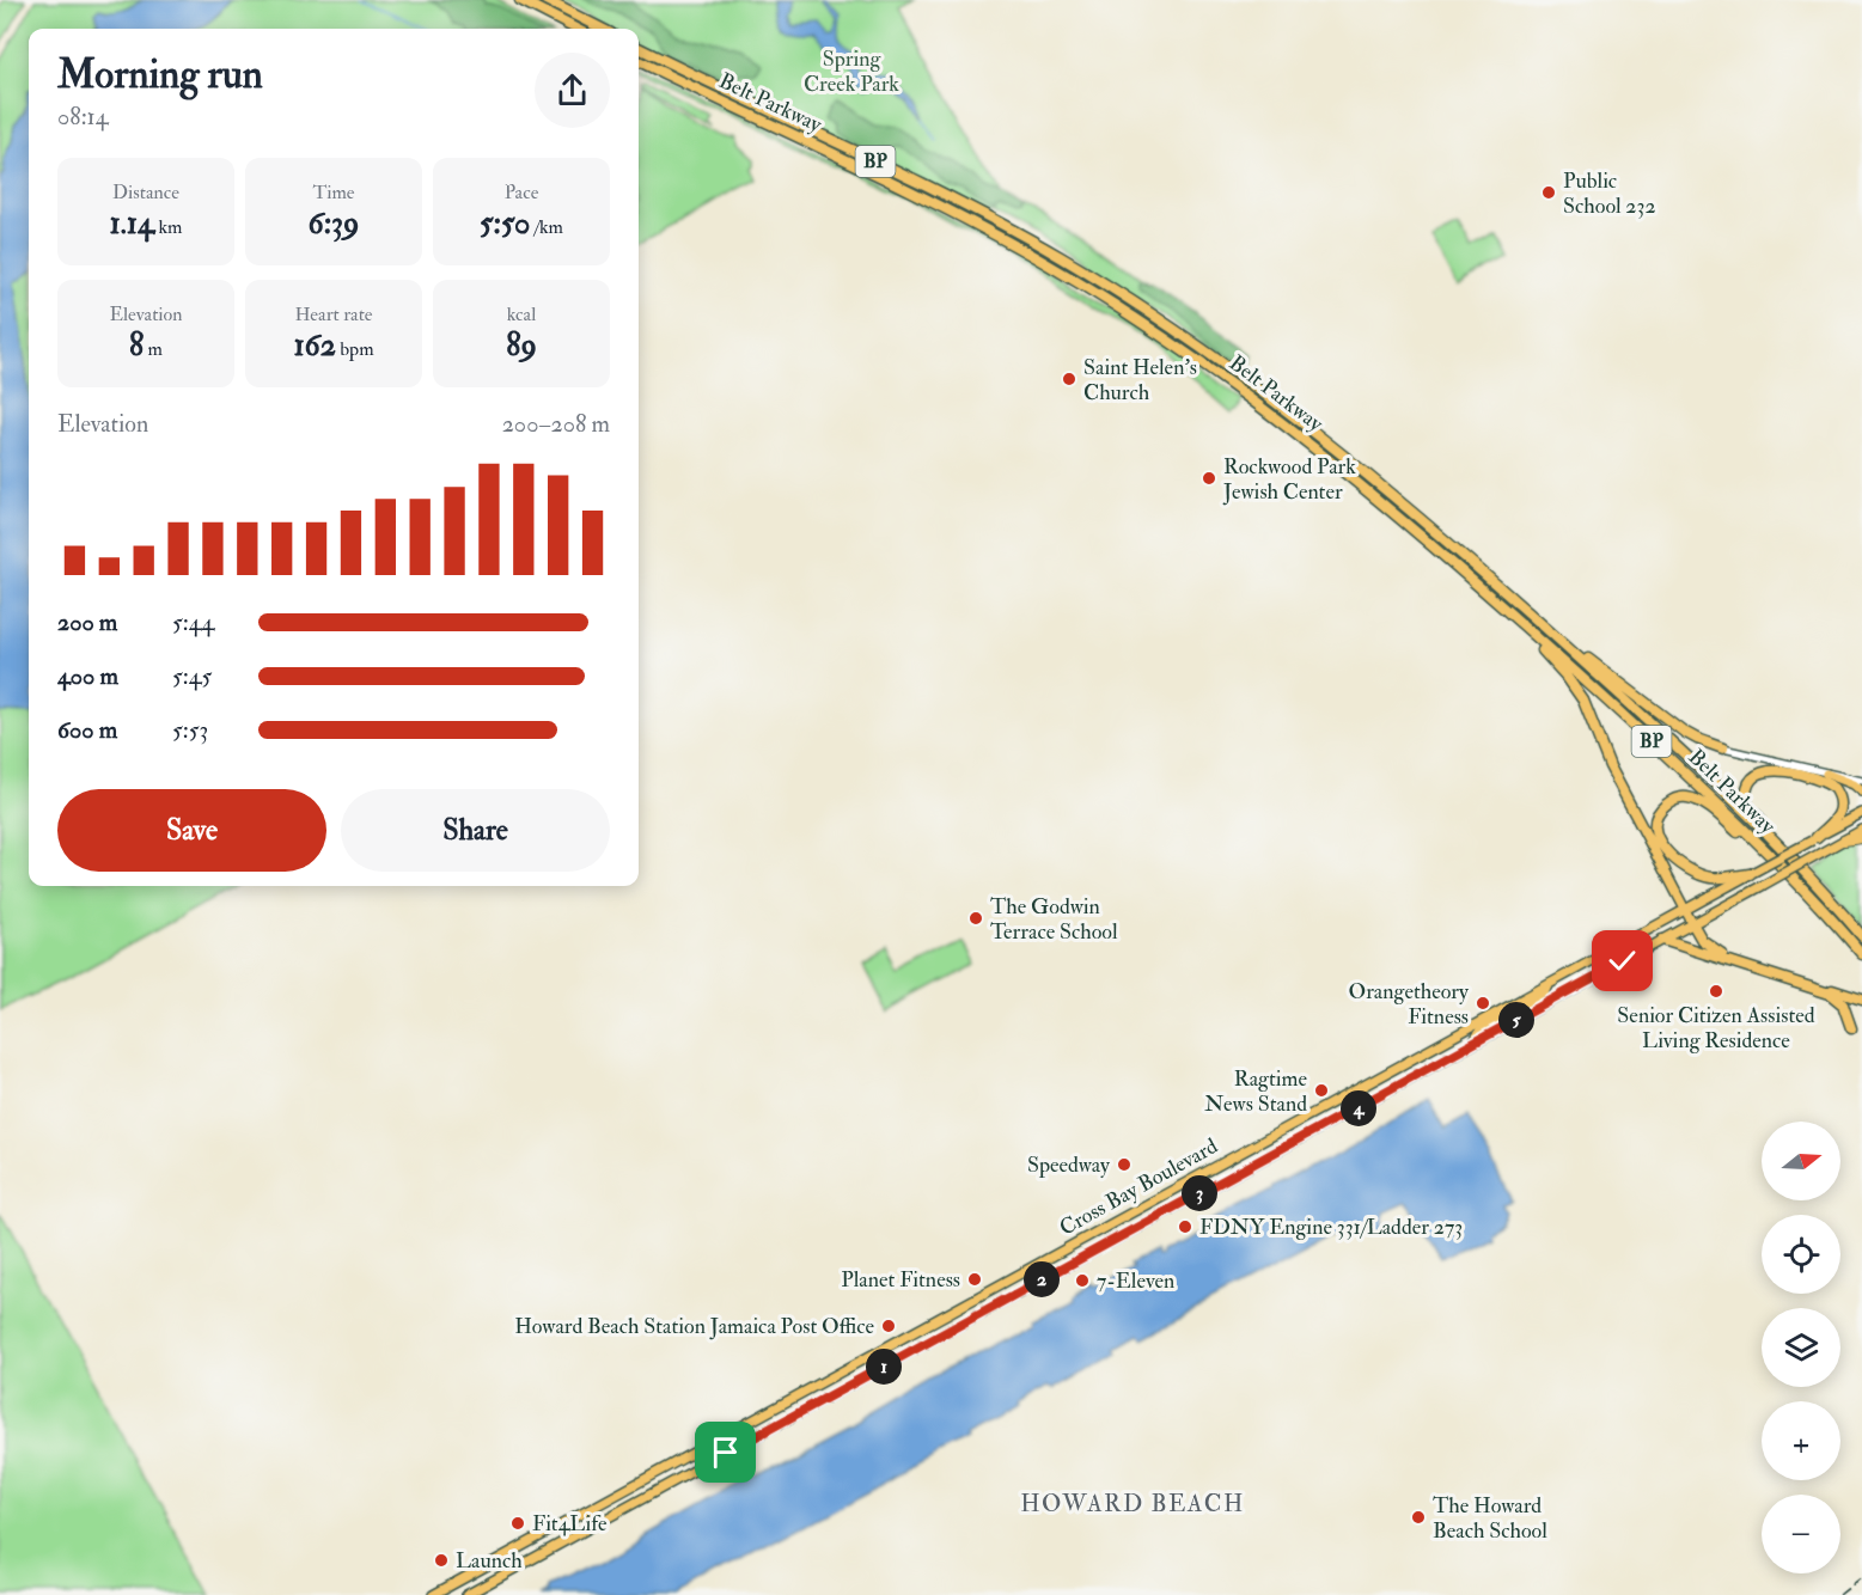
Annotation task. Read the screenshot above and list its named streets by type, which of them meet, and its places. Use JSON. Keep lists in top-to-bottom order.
{
  "streets": {
    "highway": ["Belt Parkway", "BP"],
    "main road": ["Cross Bay Boulevard"]
  },
  "districts": ["HOWARD BEACH"],
  "parks": ["Spring Creek Park"],
  "places": [
    "Public School 232",
    "Saint Helen's Church",
    "Rockwood Park Jewish Center",
    "The Godwin Terrace School",
    "Senior Citizen Assisted Living Residence",
    "Orangetheory Fitness",
    "Ragtime News Stand",
    "Speedway",
    "FDNY Engine 331/Ladder 273",
    "Planet Fitness",
    "7-Eleven",
    "Howard Beach Station Jamaica Post Office",
    "The Howard Beach School",
    "Fit4Life",
    "Launch"
  ],
  "north": "right",
  "page": {
    "heading": ["Morning run", "08:14"],
    "stats": [
      ["Distance", "1.14 km"],
      ["Time", "6:39"],
      ["Pace", "5:50 /km"],
      ["Elevation", "8 m"],
      ["Heart rate", "162 bpm"],
      ["kcal", "89"]
    ],
    "chart": ["Elevation", "200–208 m"],
    "list": [
      {
        "name": "200 m",
        "note": "5:44"
      },
      {
        "name": "400 m",
        "note": "5:45"
      },
      {
        "name": "600 m",
        "note": "5:53"
      }
    ],
    "buttons": ["Save", "Share"],
    "pins": [
      "5",
      "4",
      "3",
      "2",
      "1"
    ],
    "map_buttons": ["+", "−"]
  }
}
